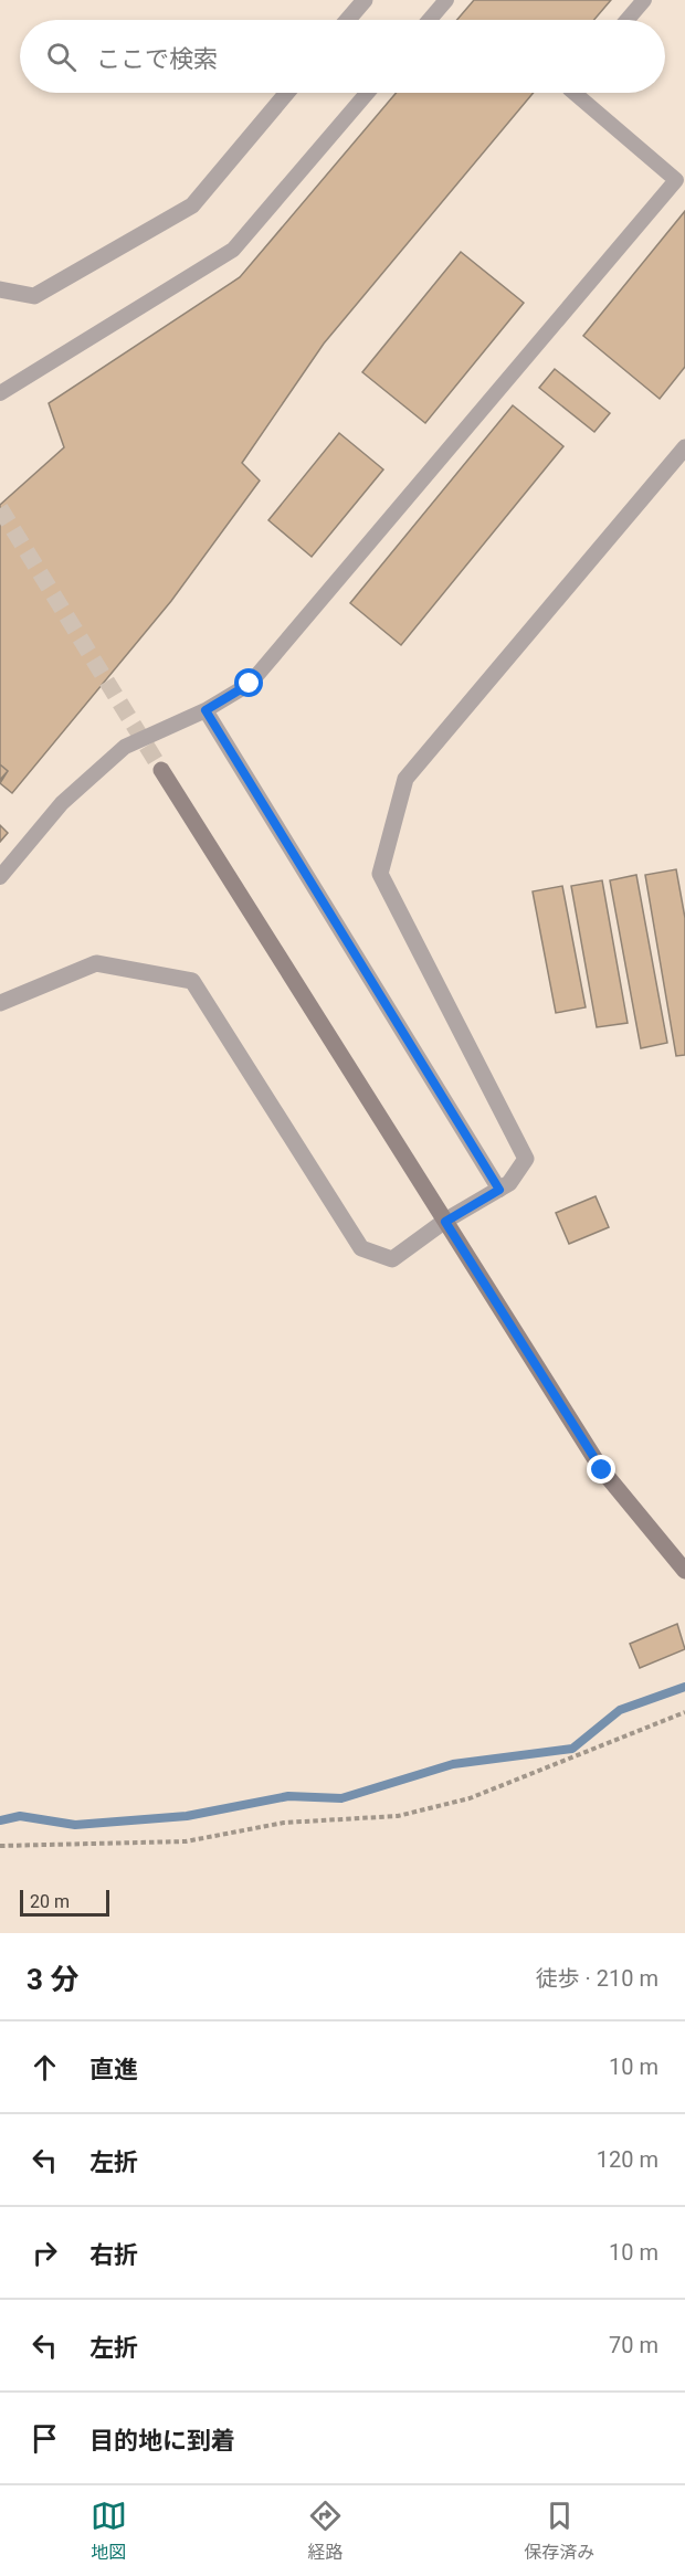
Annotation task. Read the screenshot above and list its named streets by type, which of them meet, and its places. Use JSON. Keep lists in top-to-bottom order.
{
  "scale_bar": "20 m",
  "page": {
    "search": "ここで検索",
    "scale": "20 m",
    "heading": ["3 分", "徒歩 · 210 m"],
    "list": [
      ["直進", "10 m"],
      ["左折", "120 m"],
      ["右折", "10 m"],
      ["左折", "70 m"],
      "目的地に到着"
    ],
    "nav": ["地図", "経路", "保存済み"]
  }
}
